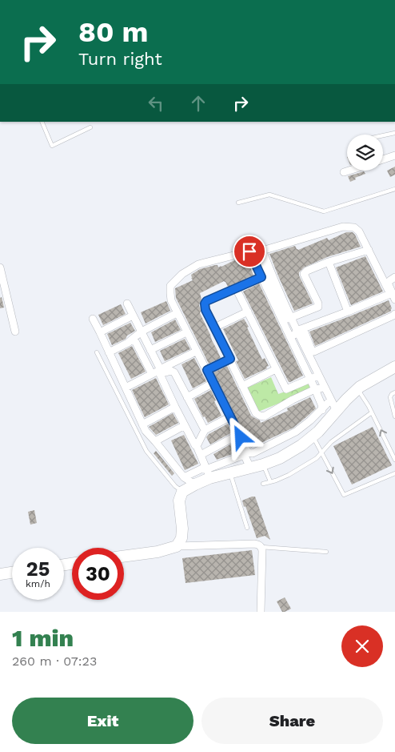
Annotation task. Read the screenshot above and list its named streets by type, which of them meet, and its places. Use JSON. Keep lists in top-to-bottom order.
{
  "page": {
    "turn": ["80 m", "Turn right"],
    "speed": "25 km/h",
    "limit": "30",
    "heading": ["1 min", "260 m · 07:23"],
    "buttons": ["Exit", "Share"]
  }
}
